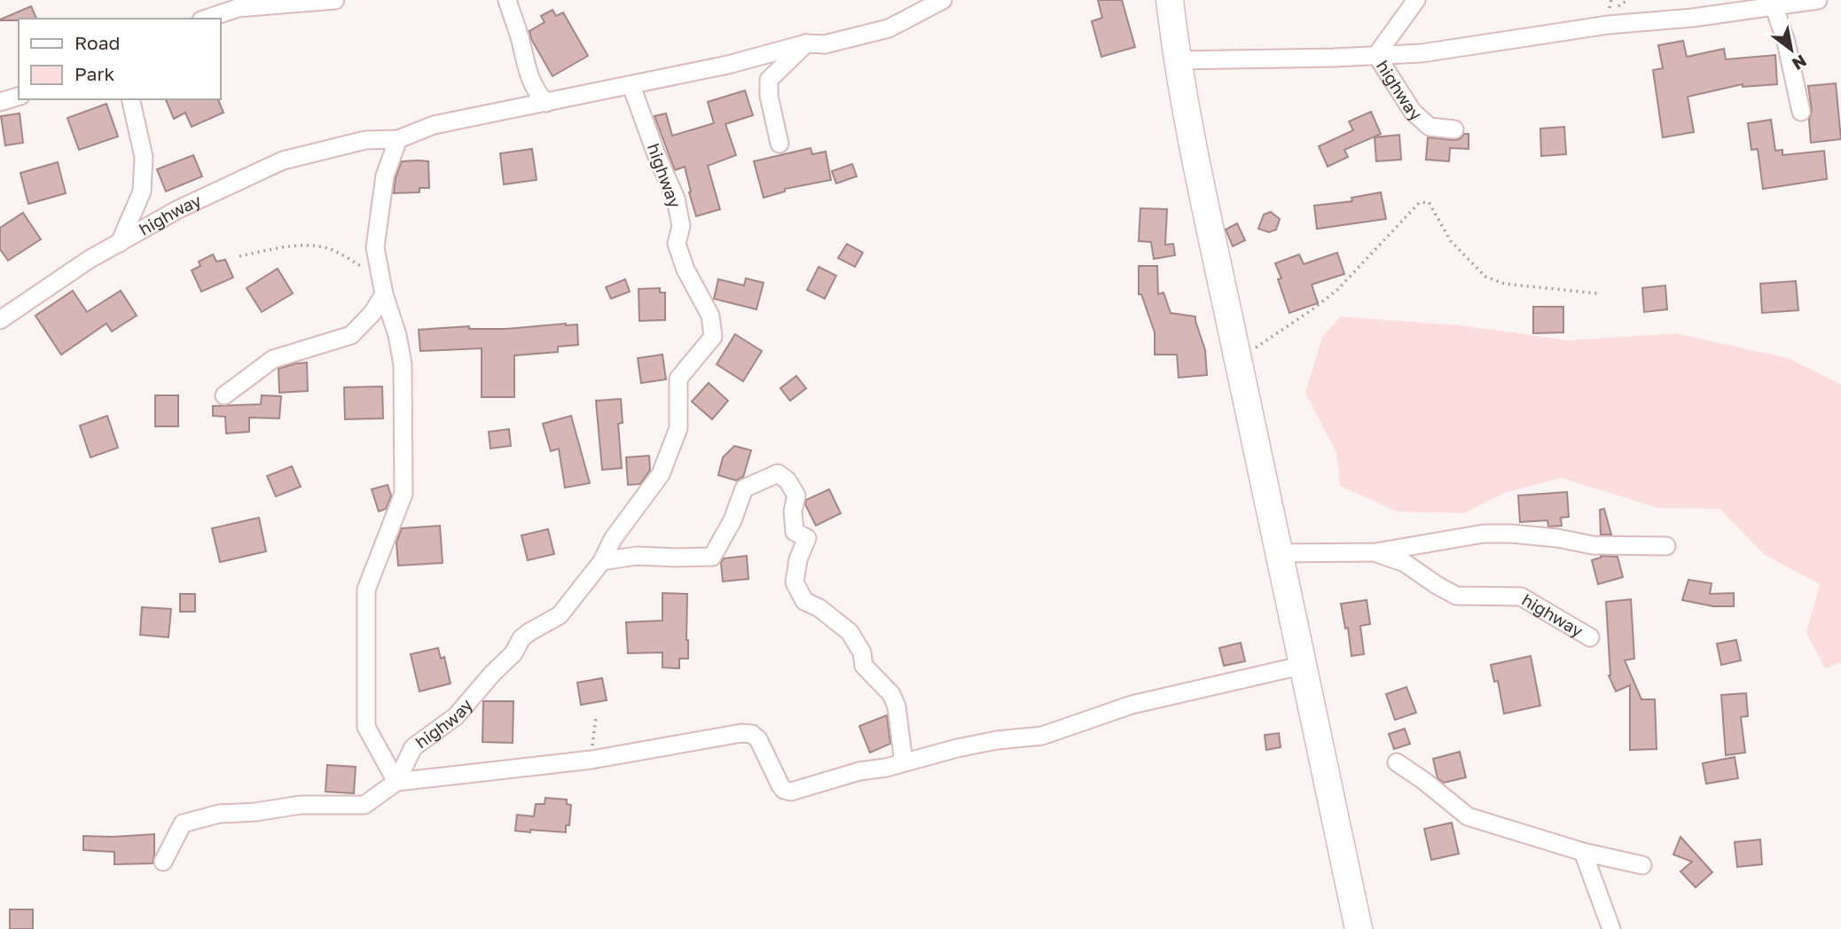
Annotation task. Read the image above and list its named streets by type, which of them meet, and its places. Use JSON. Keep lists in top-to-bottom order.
{
  "streets": {
    "street": ["highway"]
  },
  "legend": ["Road", "Park"],
  "north": "bottom right"
}
